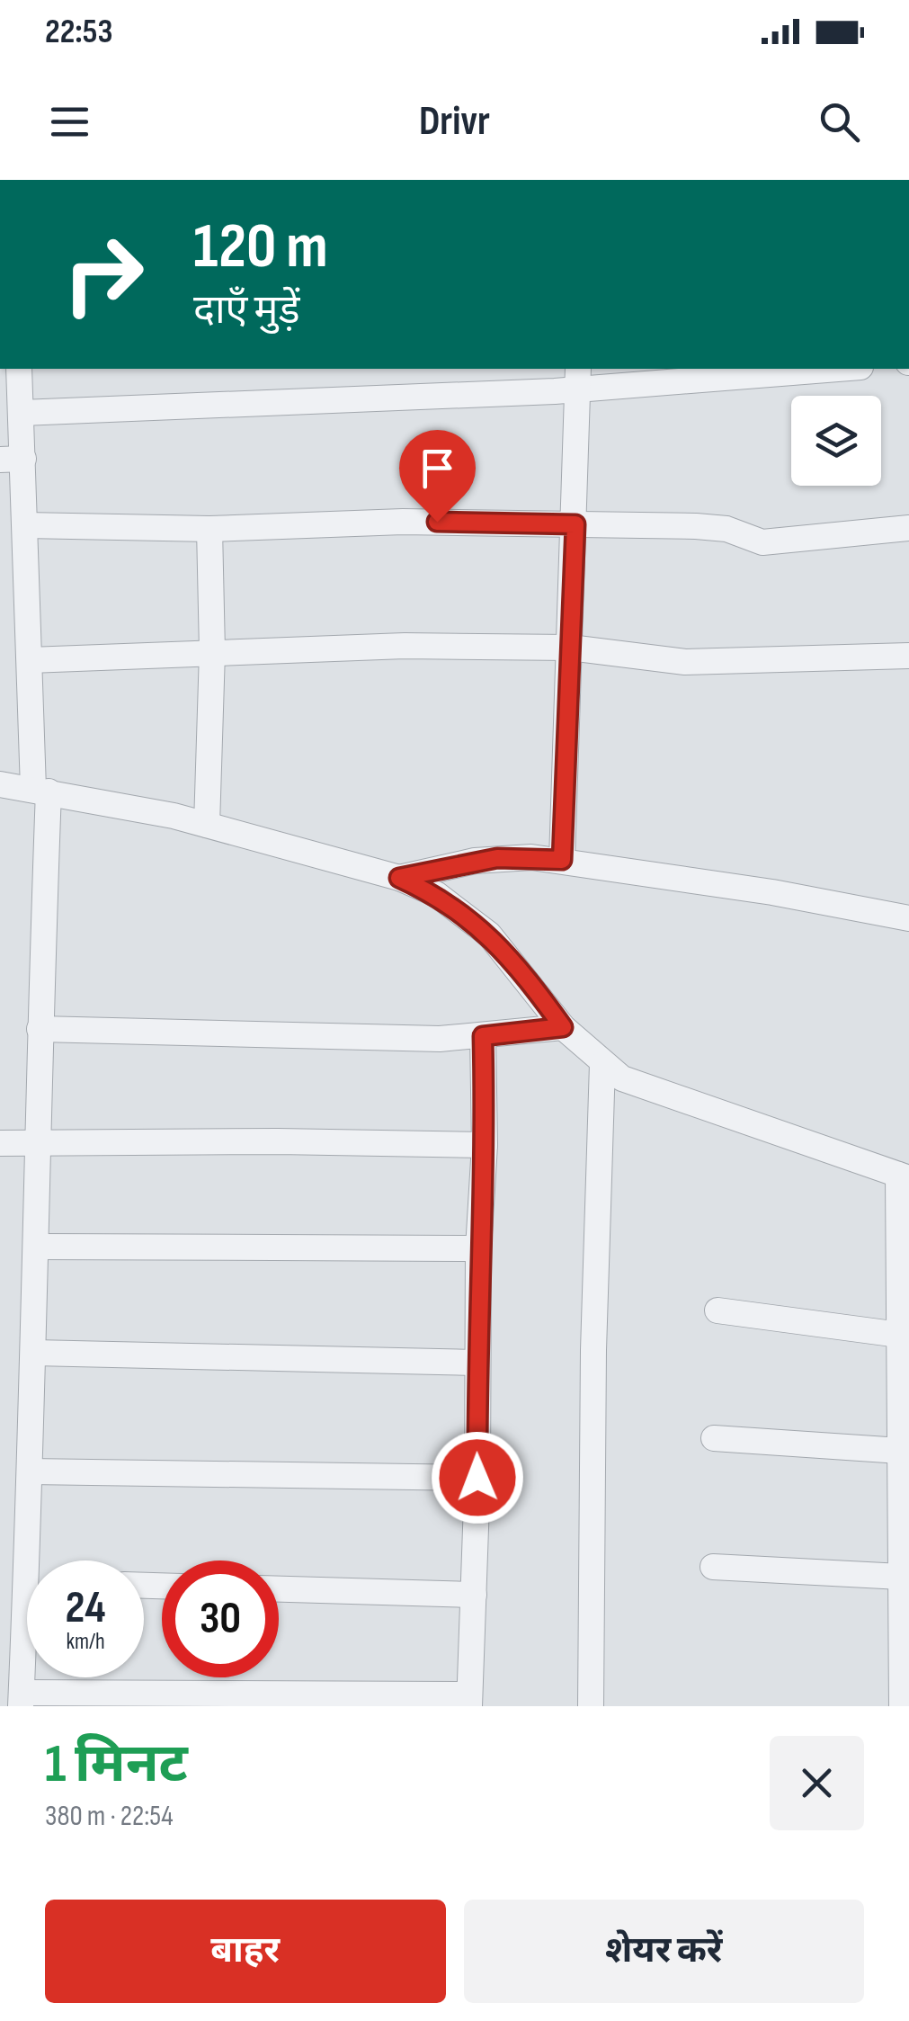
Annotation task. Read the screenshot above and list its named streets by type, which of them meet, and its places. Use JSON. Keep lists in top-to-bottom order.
{
  "page": {
    "status": "22:53",
    "header": "Drivr",
    "turn": ["120 m", "दाएँ मुड़ें"],
    "speed": "24 km/h",
    "limit": "30",
    "heading": ["1 मिनट", "380 m · 22:54"],
    "buttons": ["बाहर", "शेयर करें"]
  }
}
